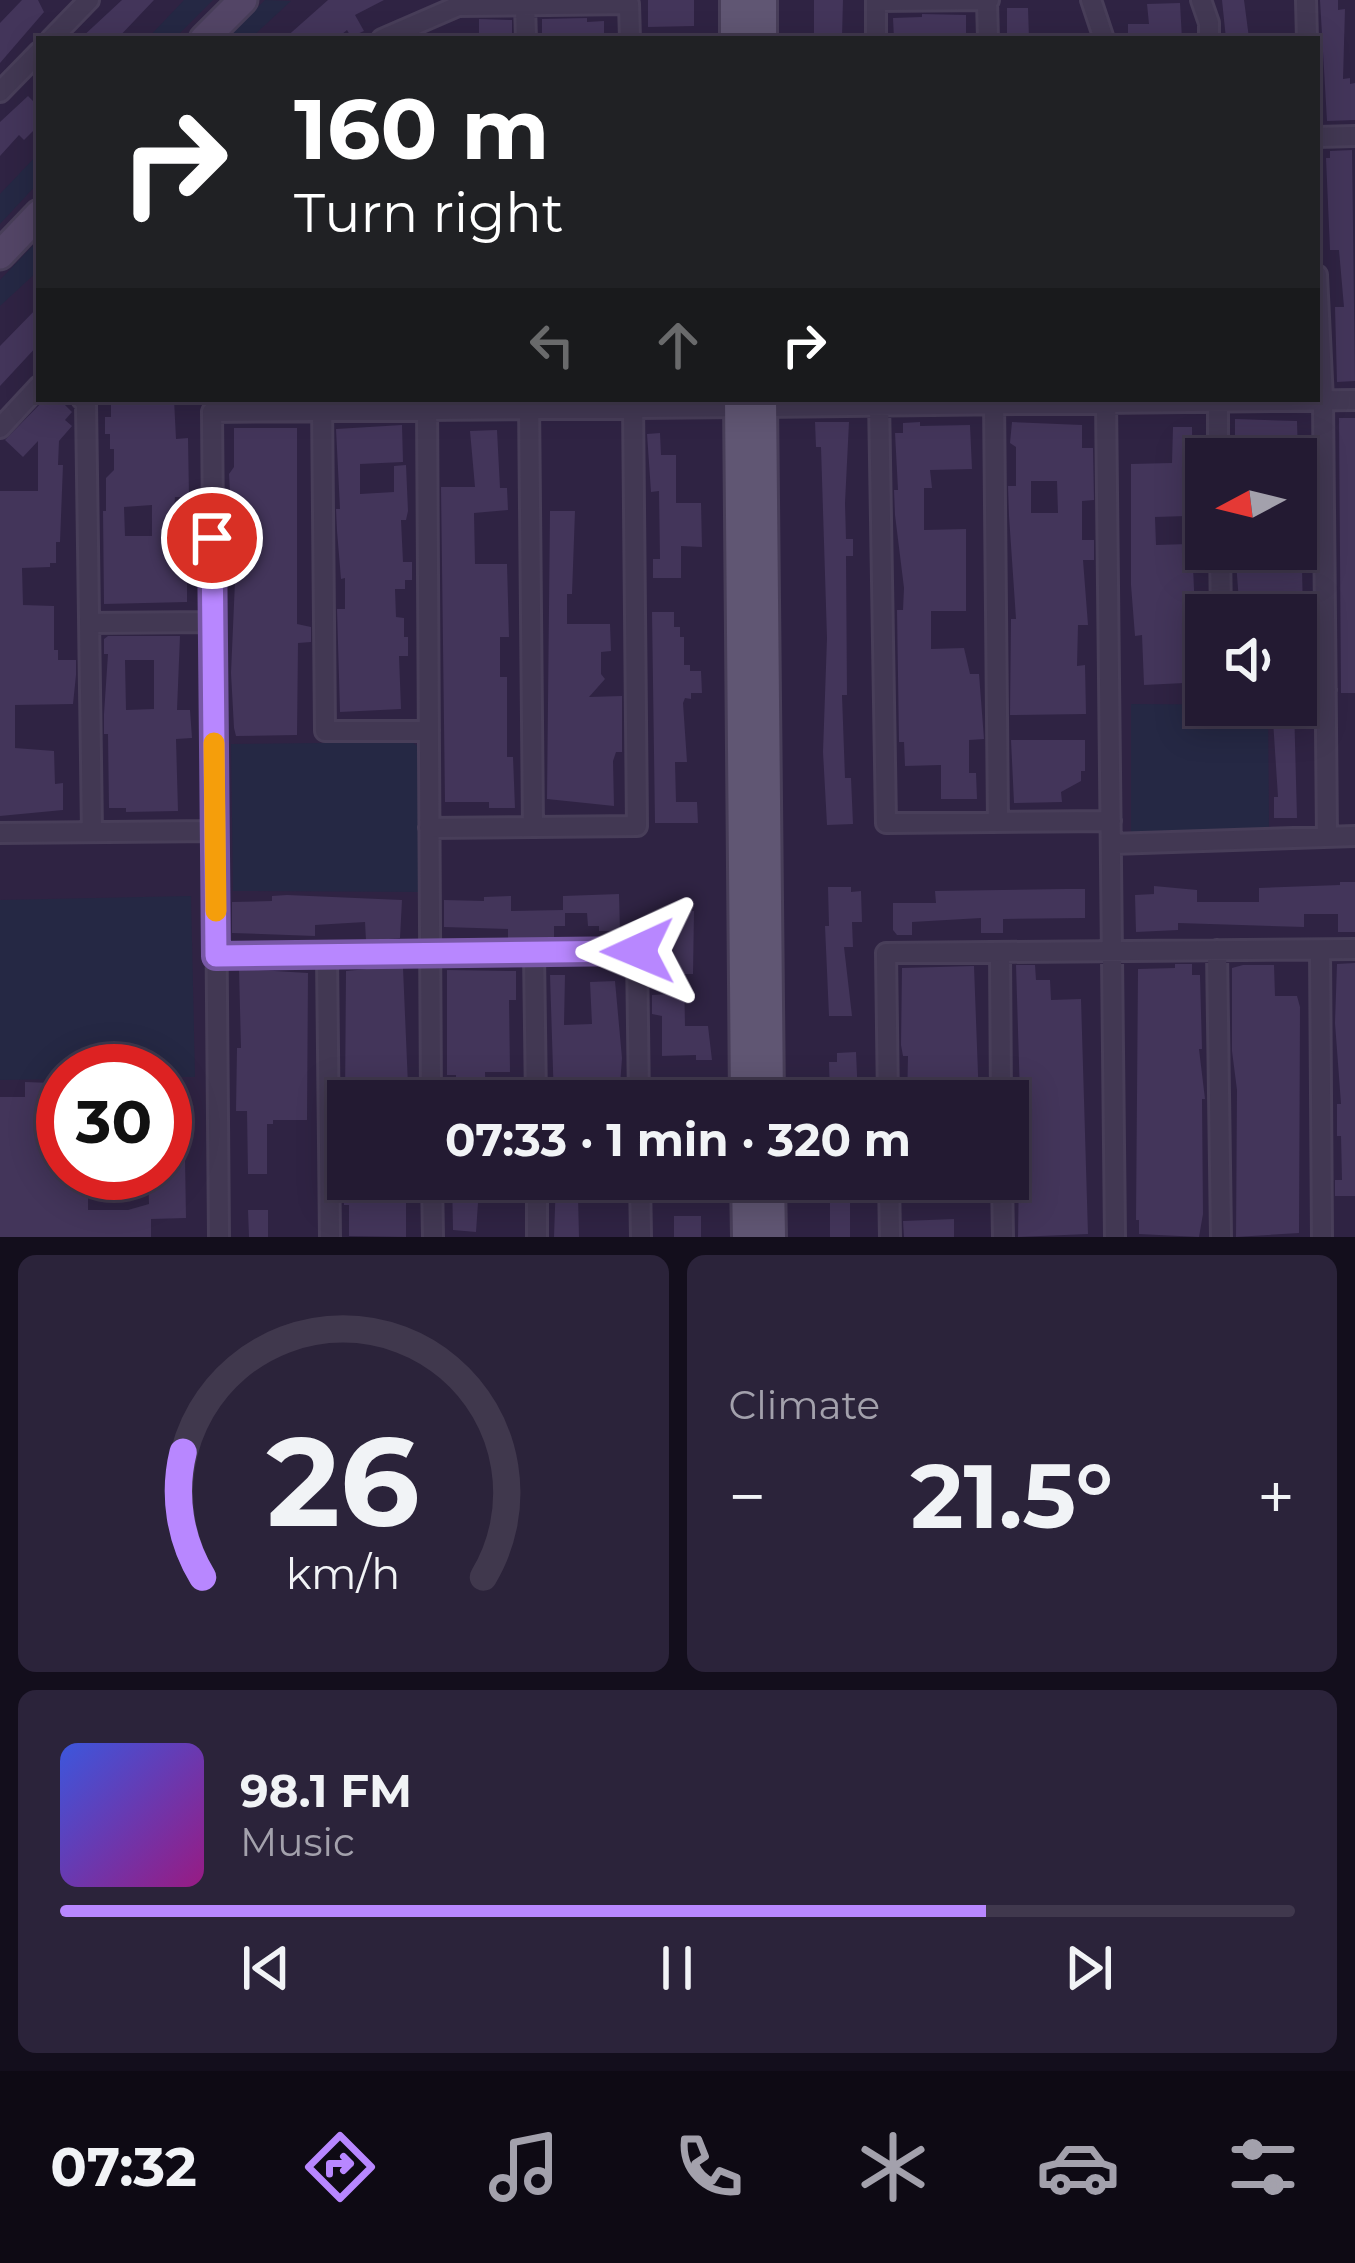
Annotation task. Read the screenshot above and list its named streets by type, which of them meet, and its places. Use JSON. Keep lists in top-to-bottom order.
{
  "north": "left",
  "page": {
    "turn": ["160 m", "Turn right"],
    "limit": "30",
    "trip": "07:33 · 1 min · 320 m",
    "tile": "Climate",
    "heat": ["−", "21.5°", "+"],
    "song": ["98.1 FM", "Music"],
    "tabs": "07:32",
    "gauge": ["26", "km/h"]
  }
}
